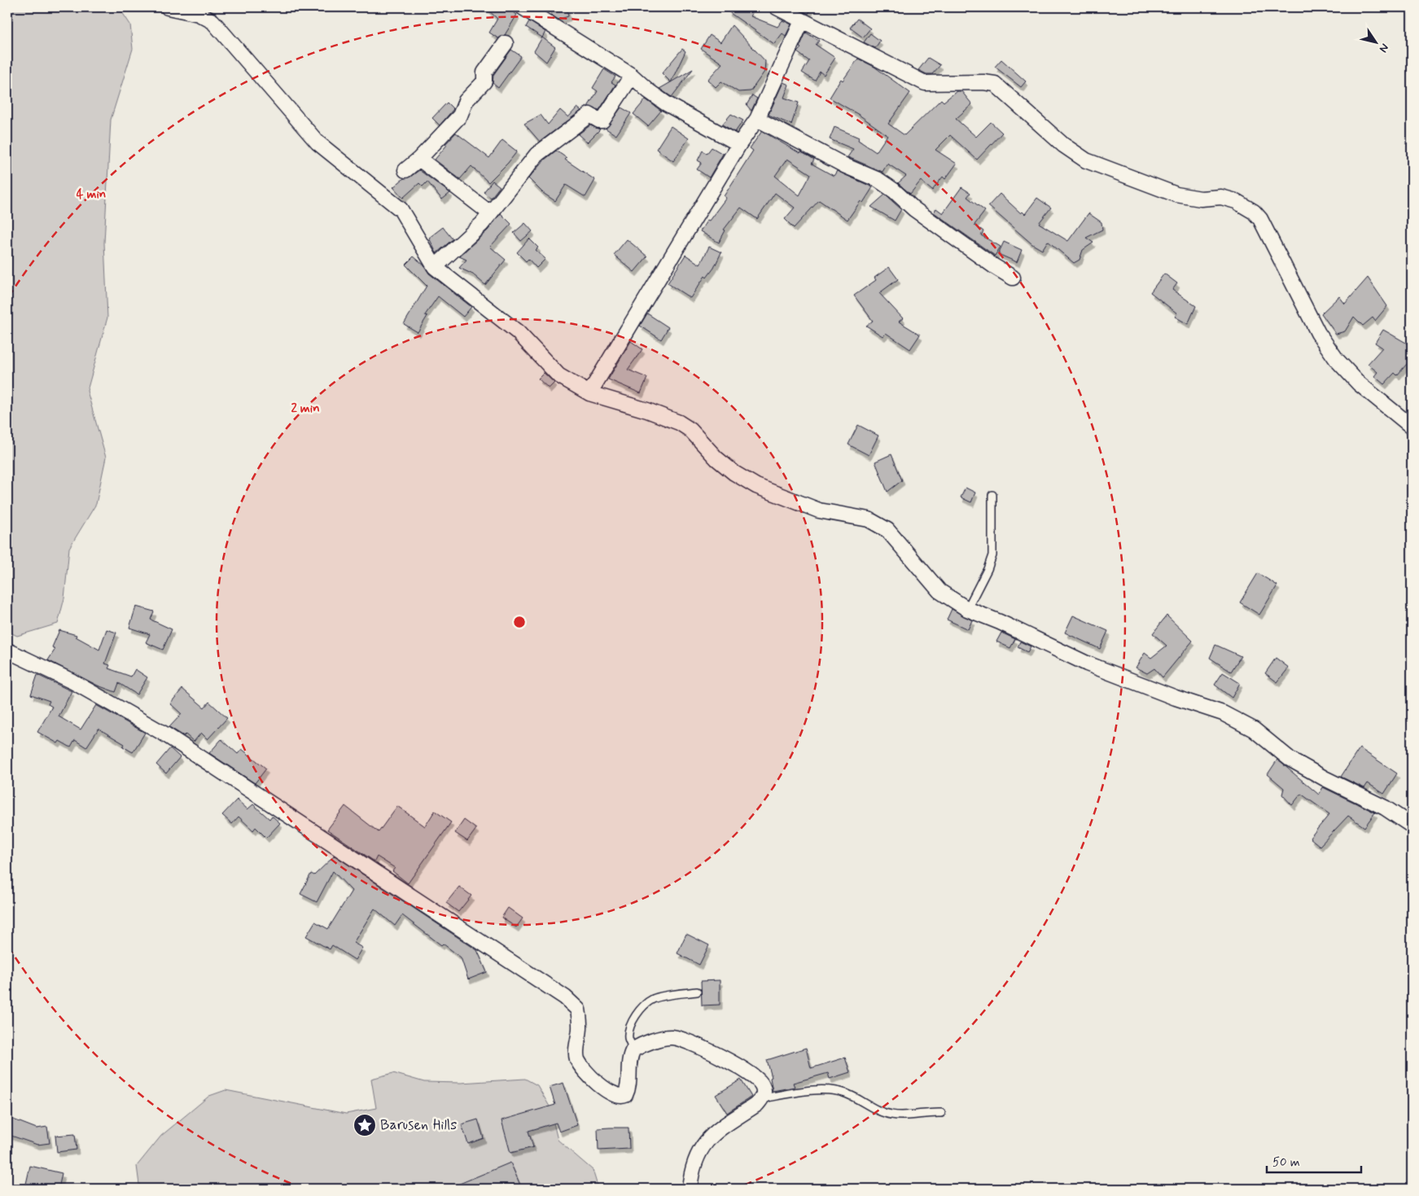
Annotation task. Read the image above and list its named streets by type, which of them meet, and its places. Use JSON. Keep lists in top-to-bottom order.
{
  "places": {
    "place": ["Barusen Hills"]
  },
  "scale_bar": "50 m",
  "north": "bottom right",
  "rings": ["4 min", "2 min"]
}
